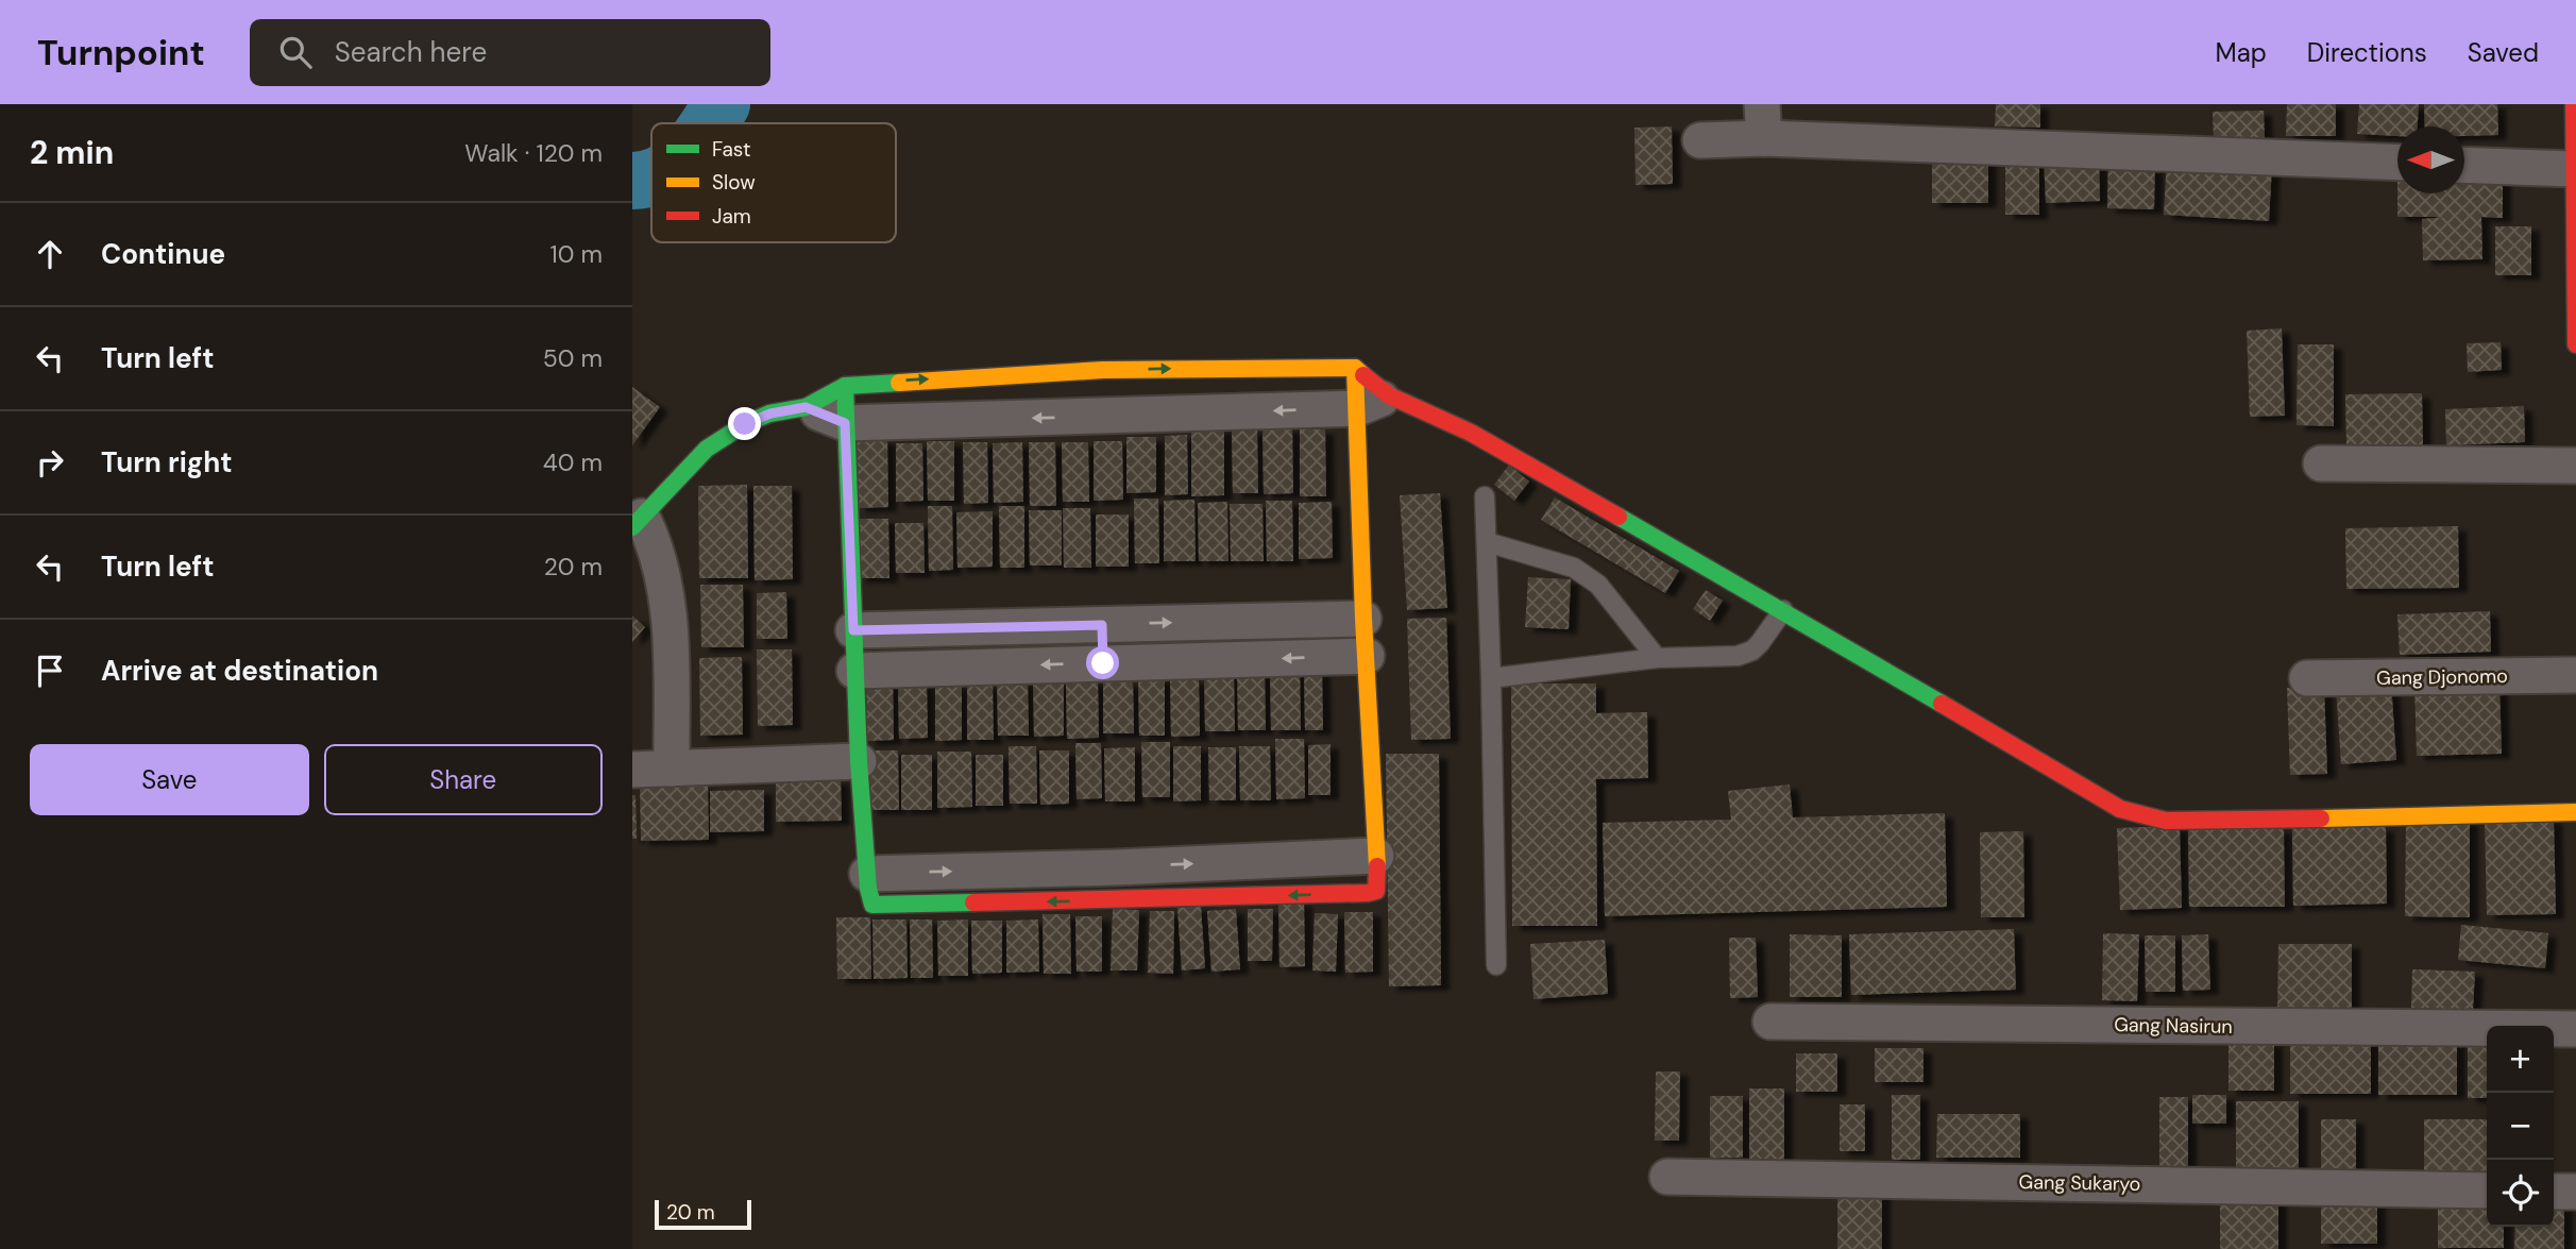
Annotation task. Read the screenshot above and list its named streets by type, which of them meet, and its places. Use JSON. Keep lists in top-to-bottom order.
{
  "streets": {
    "street": ["Gang Djonomo", "Gang Nasirun", "Gang Sukaryo"]
  },
  "legend": ["Fast", "Slow", "Jam"],
  "scale_bar": "20 m",
  "north": "left",
  "page": {
    "header": "Turnpoint",
    "search": "Search here",
    "nav": ["Map", "Directions", "Saved"],
    "heading": ["2 min", "Walk · 120 m"],
    "list": [
      ["Continue", "10 m"],
      ["Turn left", "50 m"],
      ["Turn right", "40 m"],
      ["Turn left", "20 m"],
      "Arrive at destination"
    ],
    "buttons": ["Save", "Share"],
    "map_buttons": ["+", "−"],
    "scale": "20 m"
  }
}
